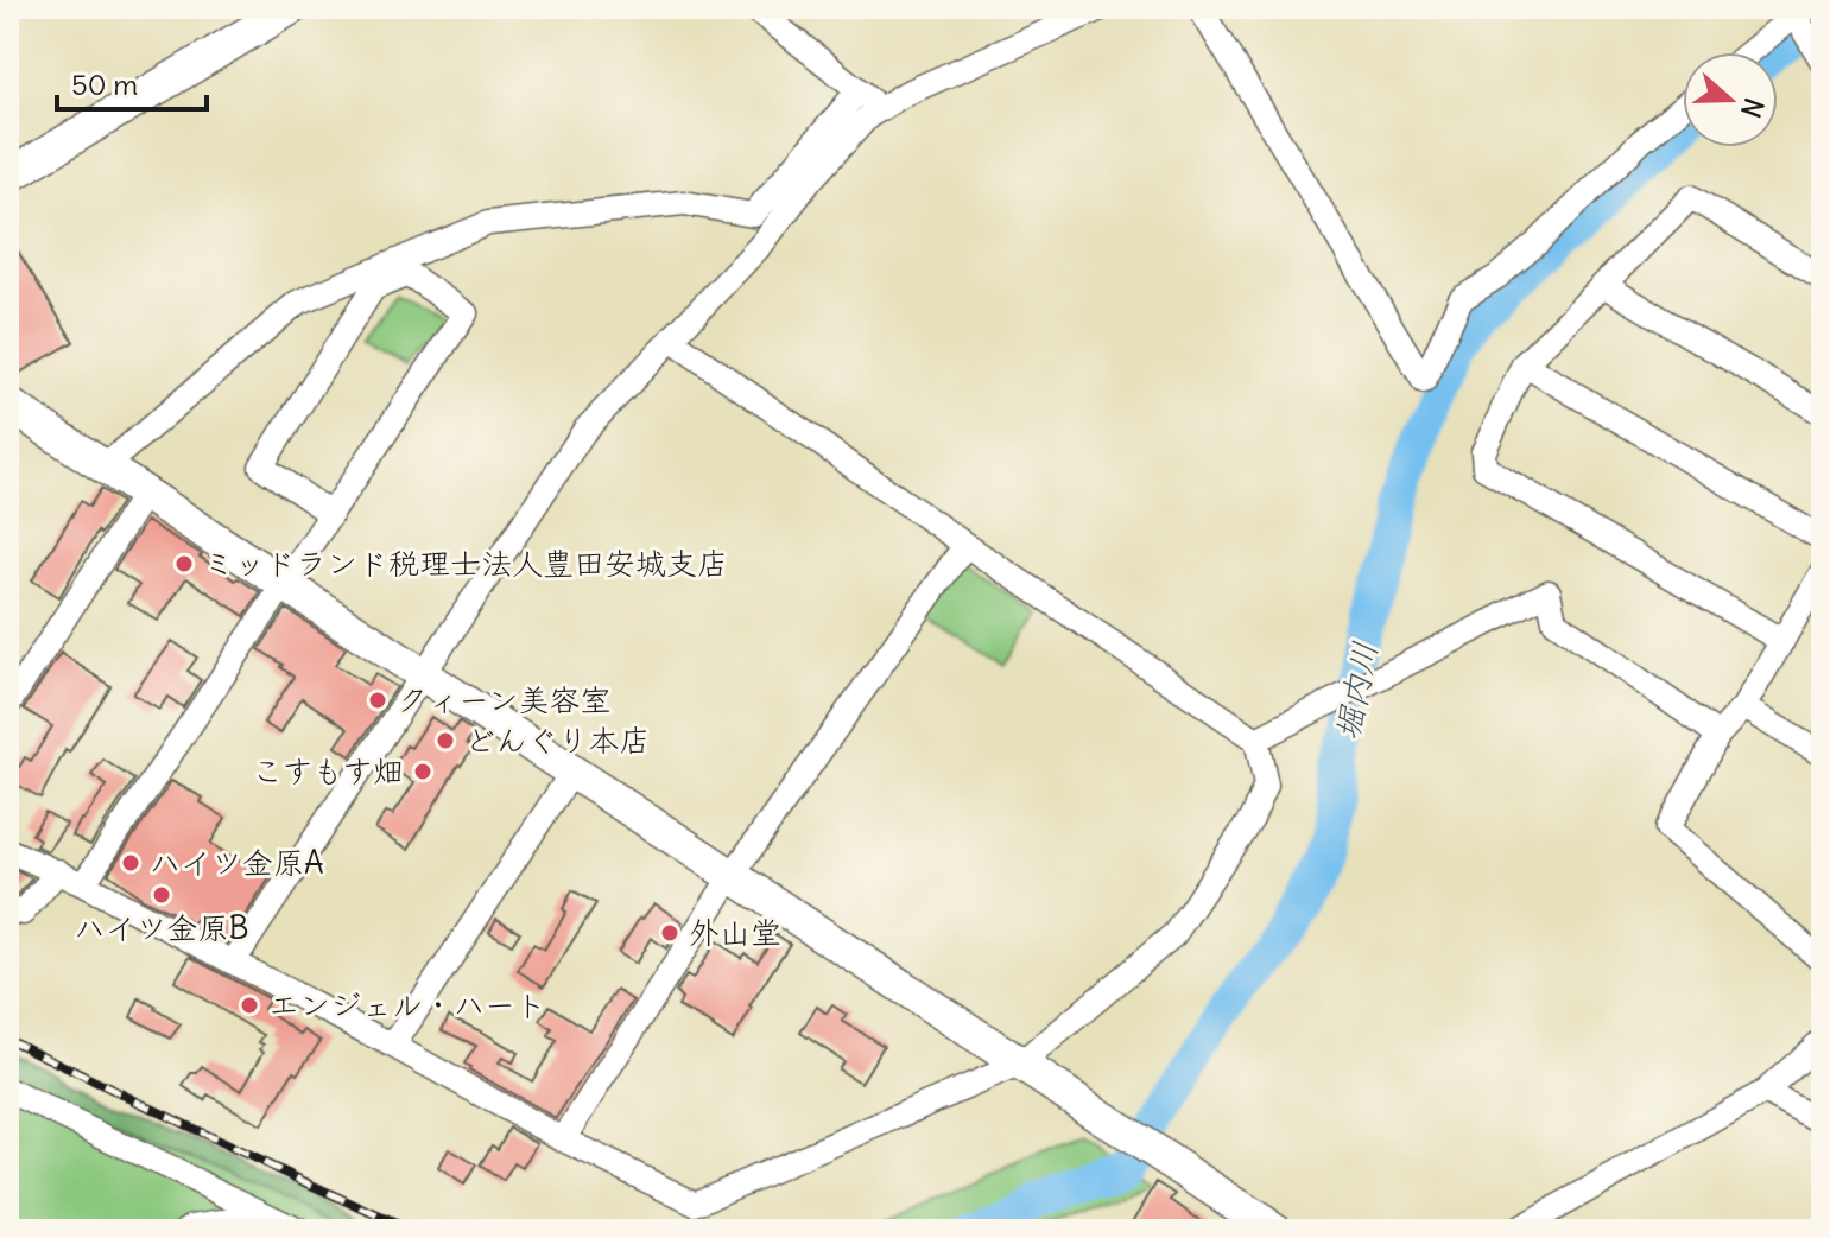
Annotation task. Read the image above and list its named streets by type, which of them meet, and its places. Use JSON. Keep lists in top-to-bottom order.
{
  "water": ["堀内川"],
  "places": [
    "ミッドランド税理士法人豊田安城支店",
    "クィーン美容室",
    "どんぐり本店",
    "こすもす畑",
    "ハイツ金原A",
    "ハイツ金原B",
    "外山堂",
    "エンジェル・ハート"
  ],
  "scale_bar": "50 m",
  "north": "right"
}
